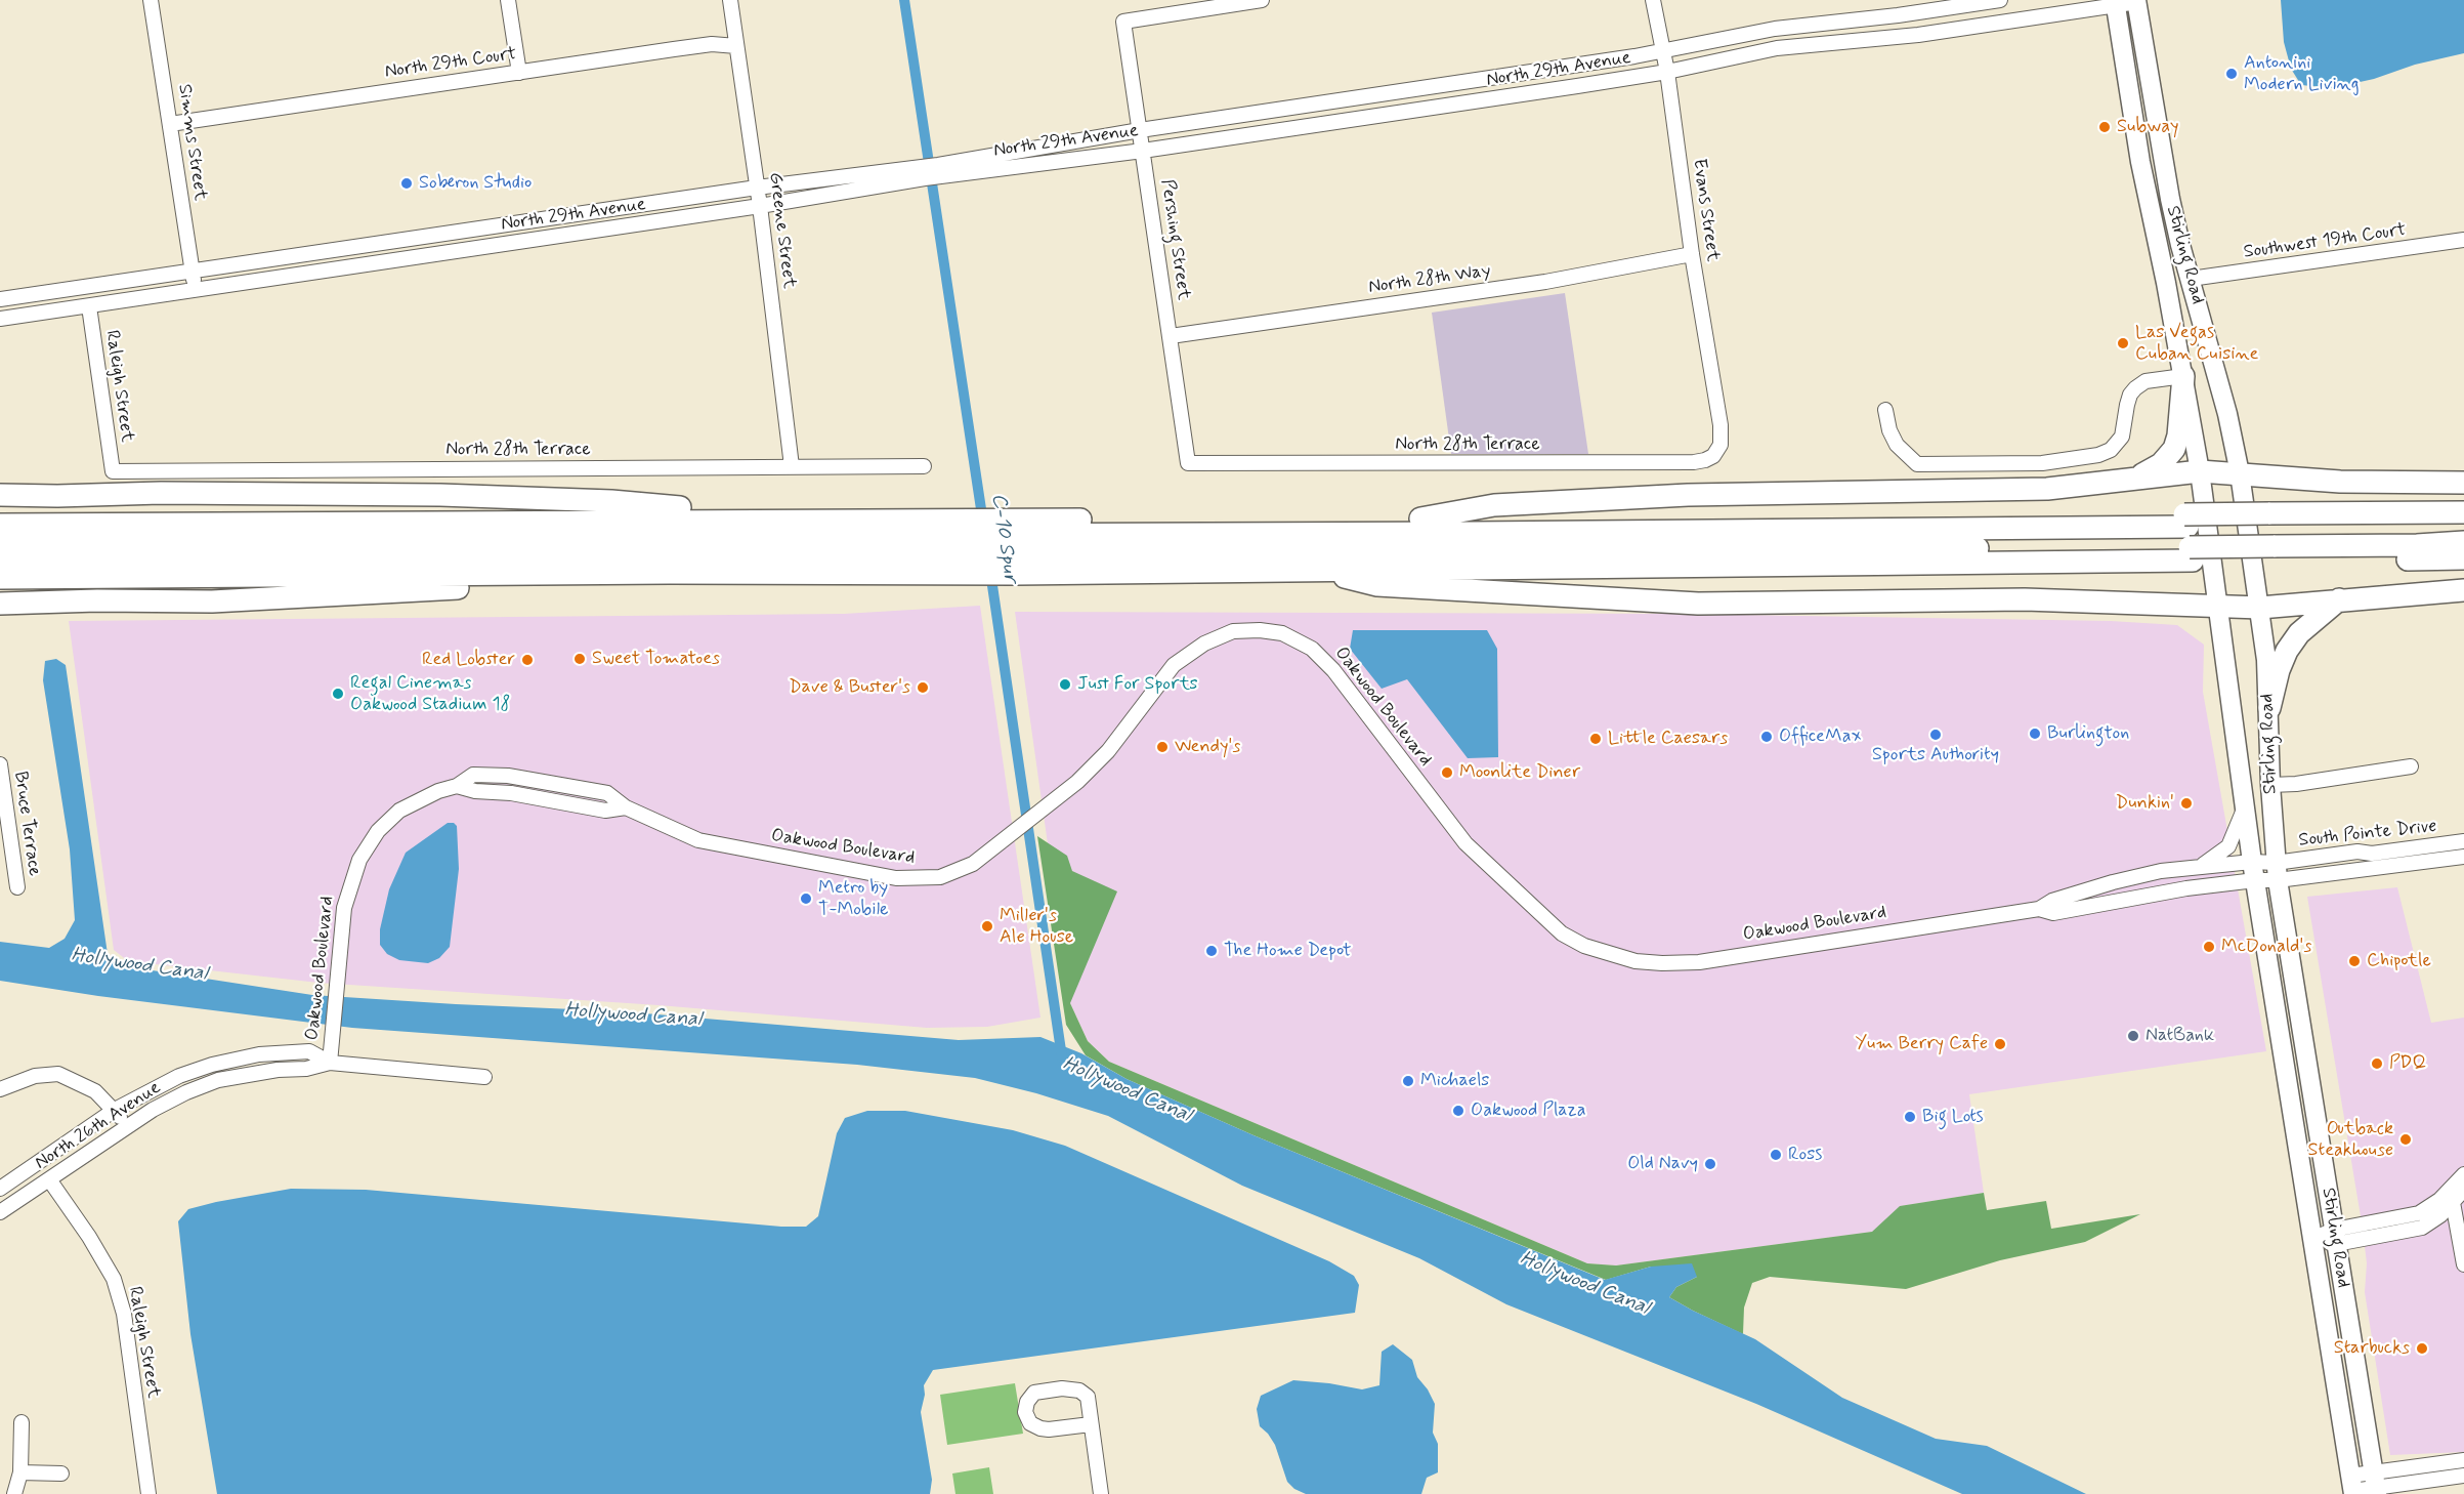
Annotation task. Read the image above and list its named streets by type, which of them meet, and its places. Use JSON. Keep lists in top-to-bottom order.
{
  "streets": {
    "main road": ["Stirling Road"],
    "street": [
      "North 29th Court",
      "North 29th Avenue",
      "Simms Street",
      "Evans Street",
      "Greene Street",
      "Pershing Street",
      "Southwest 19th Court",
      "North 28th Way",
      "Raleigh Street",
      "North 28th Terrace",
      "Oakwood Boulevard",
      "Bruce Terrace",
      "South Pointe Drive",
      "North 26th Avenue"
    ]
  },
  "crossings": [
    ["North 29th Court", "Simms Street"],
    ["North 29th Court", "Greene Street"],
    ["North 29th Avenue", "Simms Street"],
    ["North 29th Avenue", "Evans Street"],
    ["North 29th Avenue", "Greene Street"],
    ["North 29th Avenue", "Pershing Street"],
    ["North 29th Avenue", "Stirling Road"],
    ["North 29th Avenue", "Raleigh Street"],
    ["Evans Street", "North 28th Way"],
    ["Evans Street", "North 28th Terrace"],
    ["Greene Street", "North 28th Terrace"],
    ["Pershing Street", "North 28th Way"],
    ["Pershing Street", "North 28th Terrace"],
    ["Southwest 19th Court", "Stirling Road"],
    ["Stirling Road", "Oakwood Boulevard"],
    ["Stirling Road", "South Pointe Drive"],
    ["Raleigh Street", "North 28th Terrace"],
    ["Raleigh Street", "North 26th Avenue"],
    ["Oakwood Boulevard", "South Pointe Drive"],
    ["Oakwood Boulevard", "North 26th Avenue"]
  ],
  "water": ["C-10 Spur", "Hollywood Canal"],
  "places": [
    "Antonini Modern Living",
    "Subway",
    "Soberon Studio",
    "Las Vegas Cuban Cuisine",
    "Sweet Tomatoes",
    "Red Lobster",
    "Just For Sports",
    "Dave & Buster's",
    "Regal Cinemas Oakwood Stadium 18",
    "Burlington",
    "Sports Authority",
    "OfficeMax",
    "Little Caesars",
    "Wendy's",
    "Moonlite Diner",
    "Dunkin'",
    "Metro by T-Mobile",
    "Miller's Ale House",
    "McDonald's",
    "The Home Depot",
    "Chipotle",
    "NatBank",
    "Yum Berry Cafe",
    "PDQ",
    "Michaels",
    "Oakwood Plaza",
    "Big Lots",
    "Outback Steakhouse",
    "Ross",
    "Old Navy",
    "Starbucks"
  ]
}
